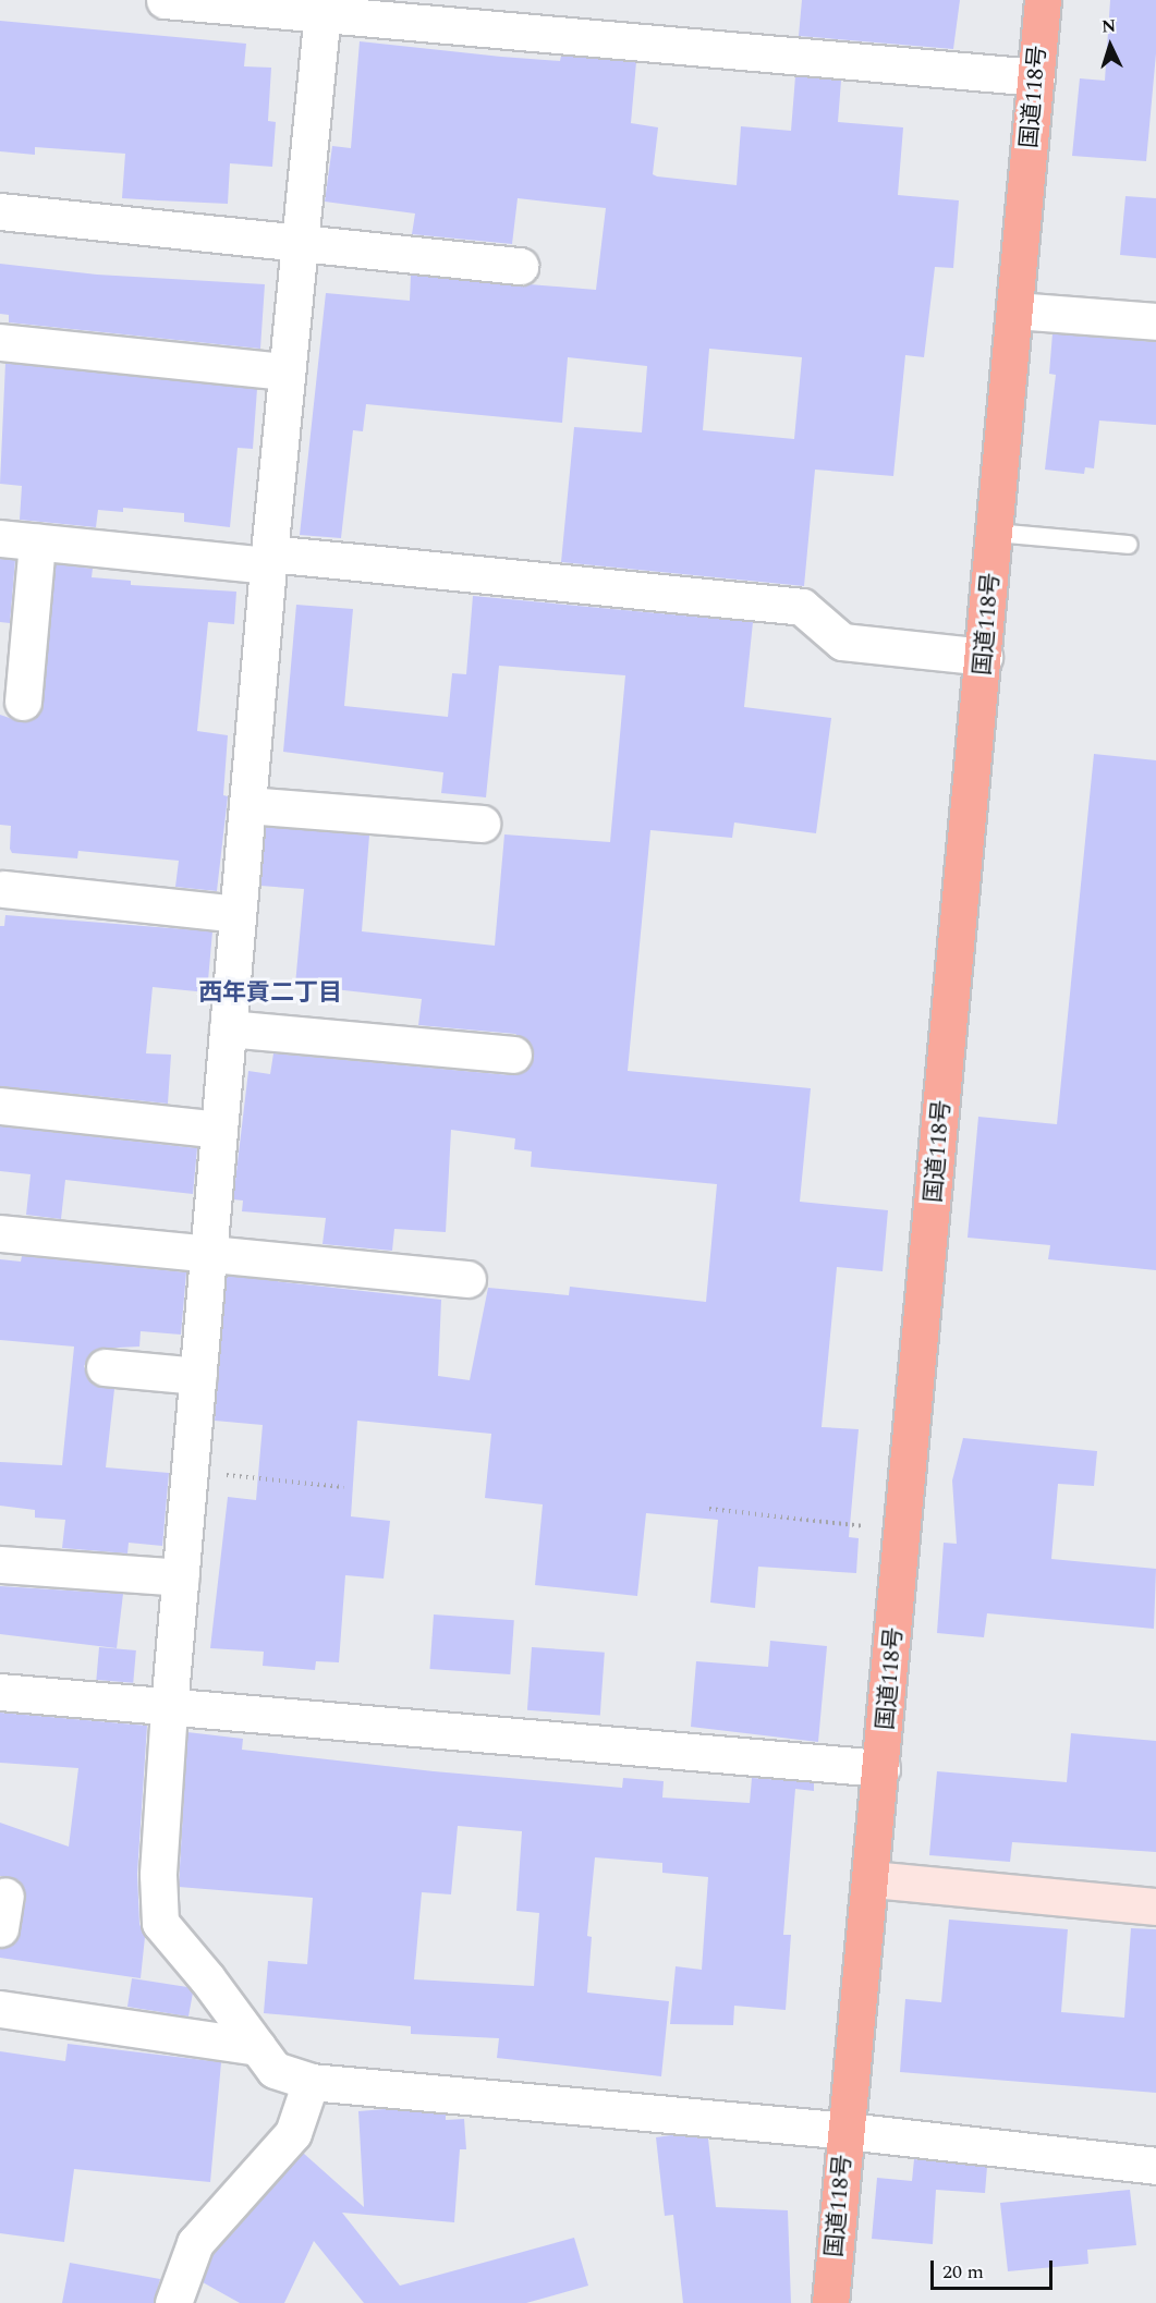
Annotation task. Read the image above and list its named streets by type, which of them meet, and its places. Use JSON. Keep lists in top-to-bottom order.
{
  "streets": {
    "highway": ["国道118号"]
  },
  "districts": ["西年貢二丁目"],
  "scale_bar": "20 m",
  "north": "top"
}
